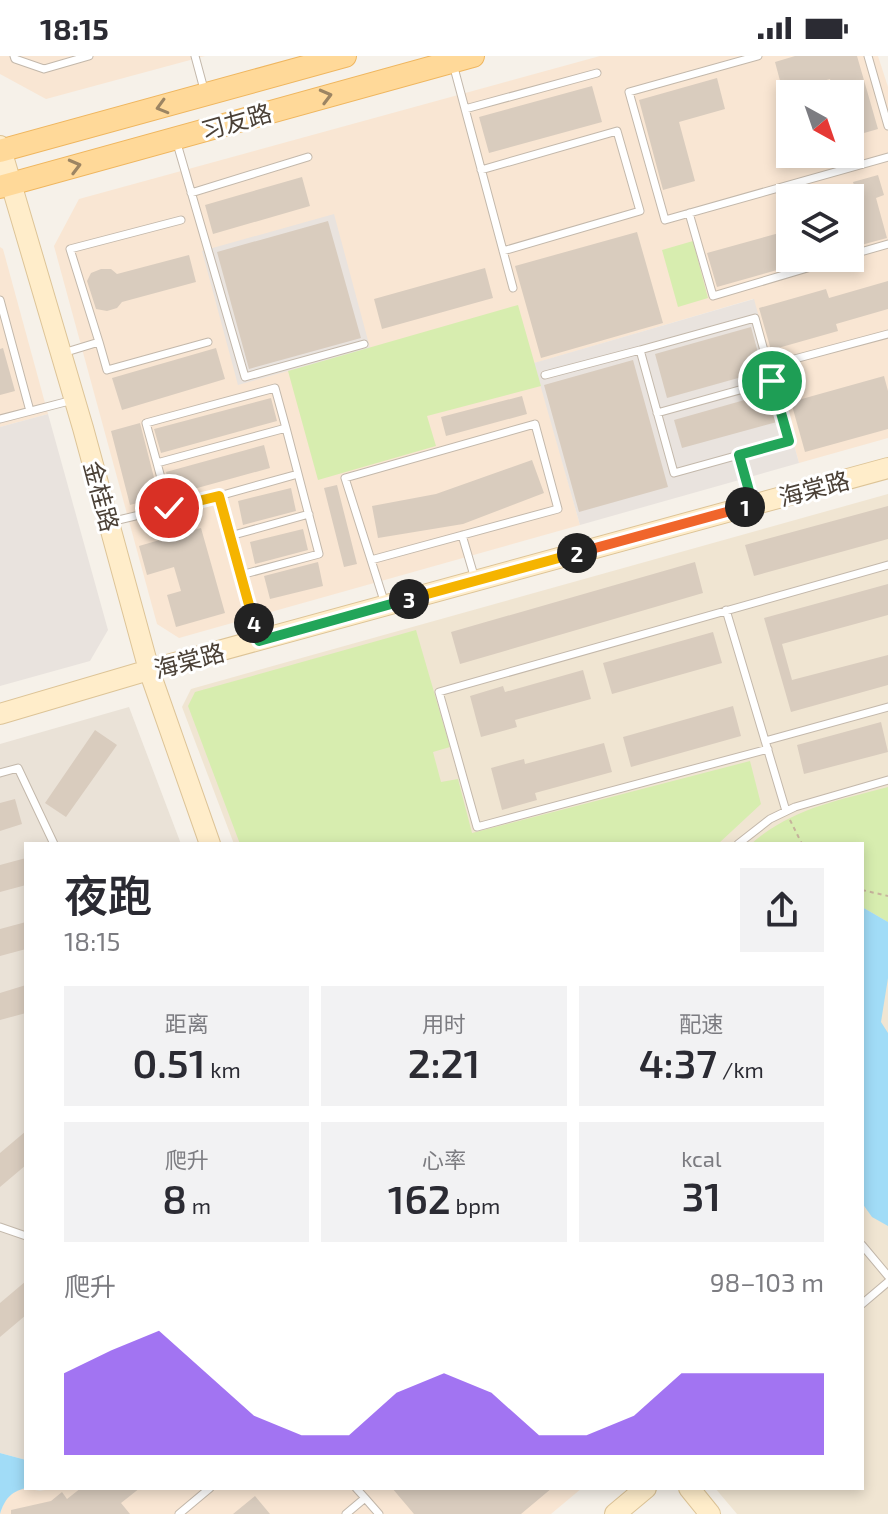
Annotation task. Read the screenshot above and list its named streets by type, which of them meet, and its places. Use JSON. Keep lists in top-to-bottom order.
{
  "streets": {
    "main road": ["习友路"],
    "street": ["海棠路", "金桂路"]
  },
  "crossings": [
    ["习友路", "金桂路"],
    ["海棠路", "金桂路"]
  ],
  "north": "bottom right",
  "page": {
    "status": "18:15",
    "pins": [
      "1",
      "2",
      "3",
      "4"
    ],
    "heading": ["夜跑", "18:15"],
    "stats": [
      ["距离", "0.51 km"],
      ["用时", "2:21"],
      ["配速", "4:37 /km"],
      ["爬升", "8 m"],
      ["心率", "162 bpm"],
      ["kcal", "31"]
    ],
    "chart": ["爬升", "98–103 m"]
  }
}
